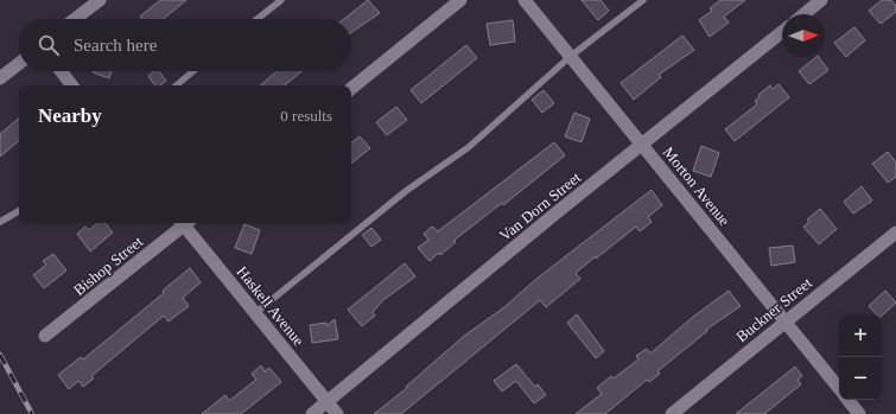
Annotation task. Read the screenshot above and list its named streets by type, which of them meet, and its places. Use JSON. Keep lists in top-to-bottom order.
{
  "streets": {
    "street": [
      "Morton Avenue",
      "Van Dorn Street",
      "Bishop Street",
      "Haskell Avenue",
      "Buckner Street"
    ]
  },
  "crossings": [
    ["Morton Avenue", "Van Dorn Street"],
    ["Morton Avenue", "Buckner Street"],
    ["Van Dorn Street", "Haskell Avenue"]
  ],
  "north": "right",
  "page": {
    "search": "Search here",
    "heading": ["Nearby", "0 results"],
    "map_buttons": ["+", "−"]
  }
}
